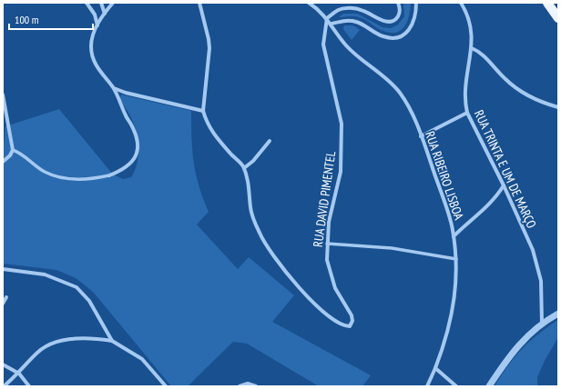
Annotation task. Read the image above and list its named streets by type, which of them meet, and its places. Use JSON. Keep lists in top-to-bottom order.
{
  "streets": {
    "street": ["RUA TRINTA E UM DE MARÇO", "RUA RIBEIRO LISBOA", "RUA DAVID PIMENTEL"]
  },
  "crossings": [
    ["RUA RIBEIRO LISBOA", "RUA DAVID PIMENTEL"]
  ],
  "scale_bar": "100 m"
}
